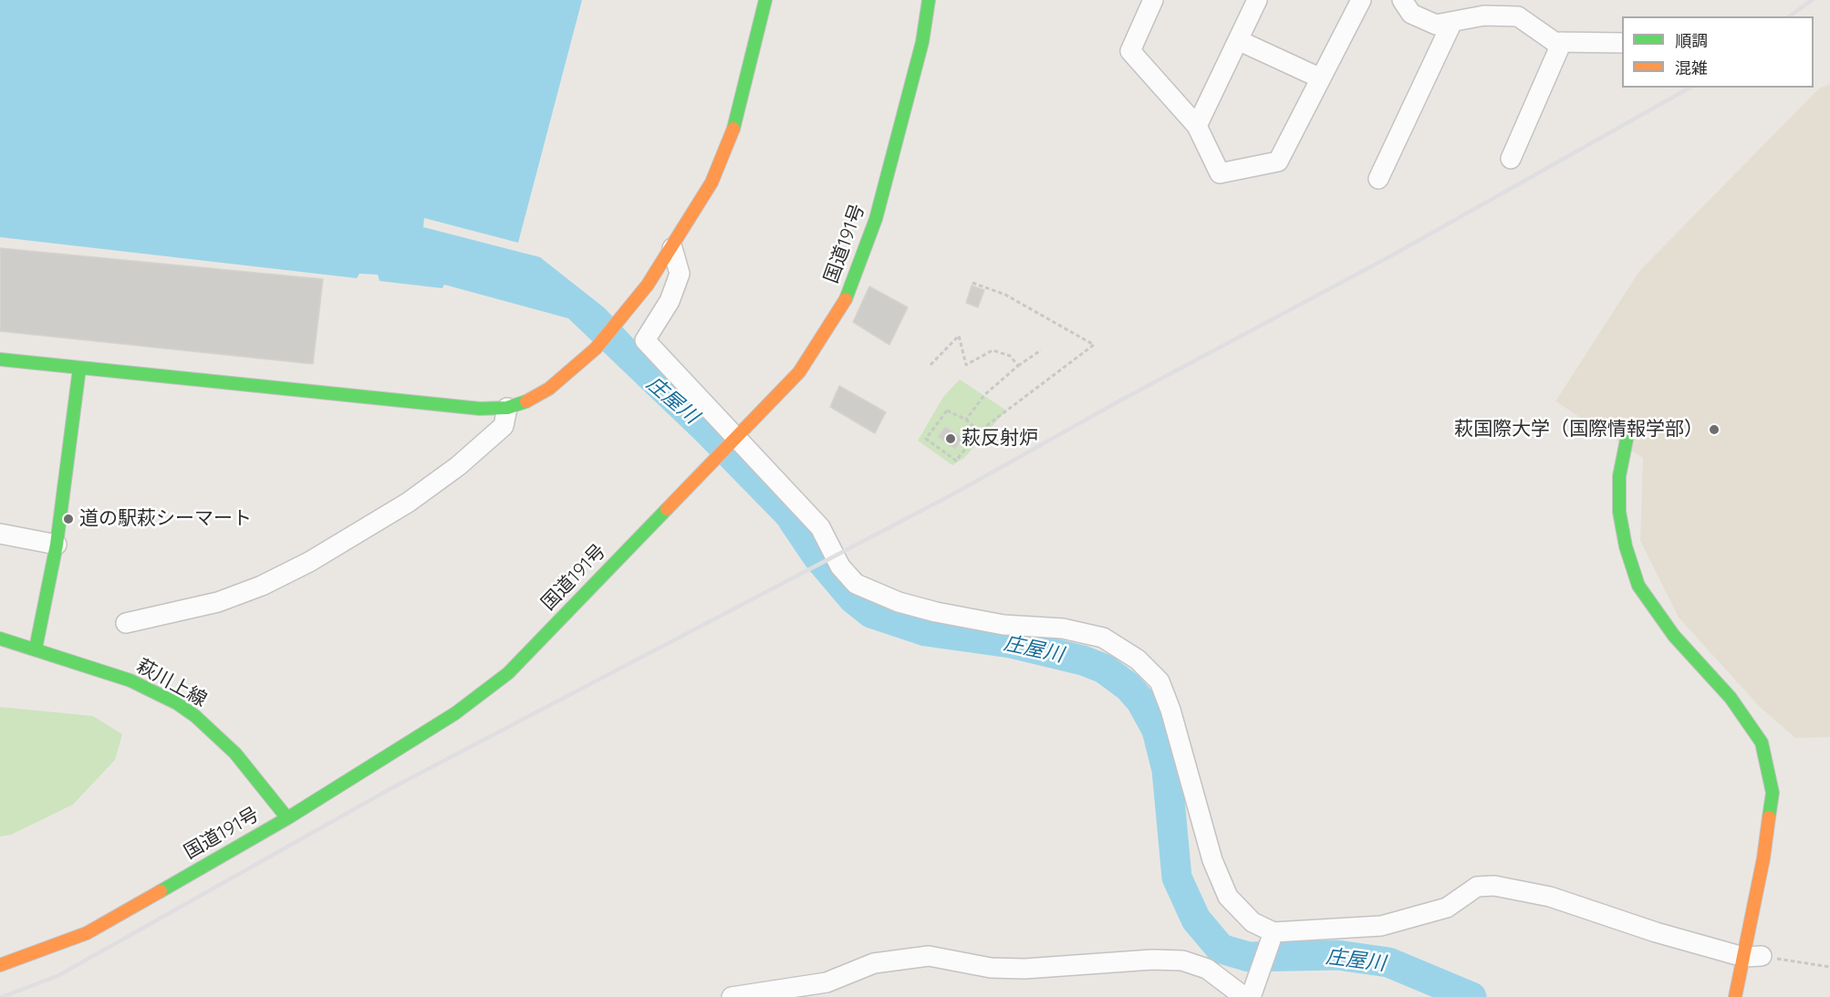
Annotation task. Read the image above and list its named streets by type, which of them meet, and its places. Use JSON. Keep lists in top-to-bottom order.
{
  "streets": {
    "main road": ["国道191号", "萩川上線"]
  },
  "crossings": [
    ["国道191号", "萩川上線"]
  ],
  "water": ["庄屋川"],
  "places": ["萩国際大学（国際情報学部）", "萩反射炉", "道の駅萩シーマート"],
  "legend": ["順調", "混雑"]
}
